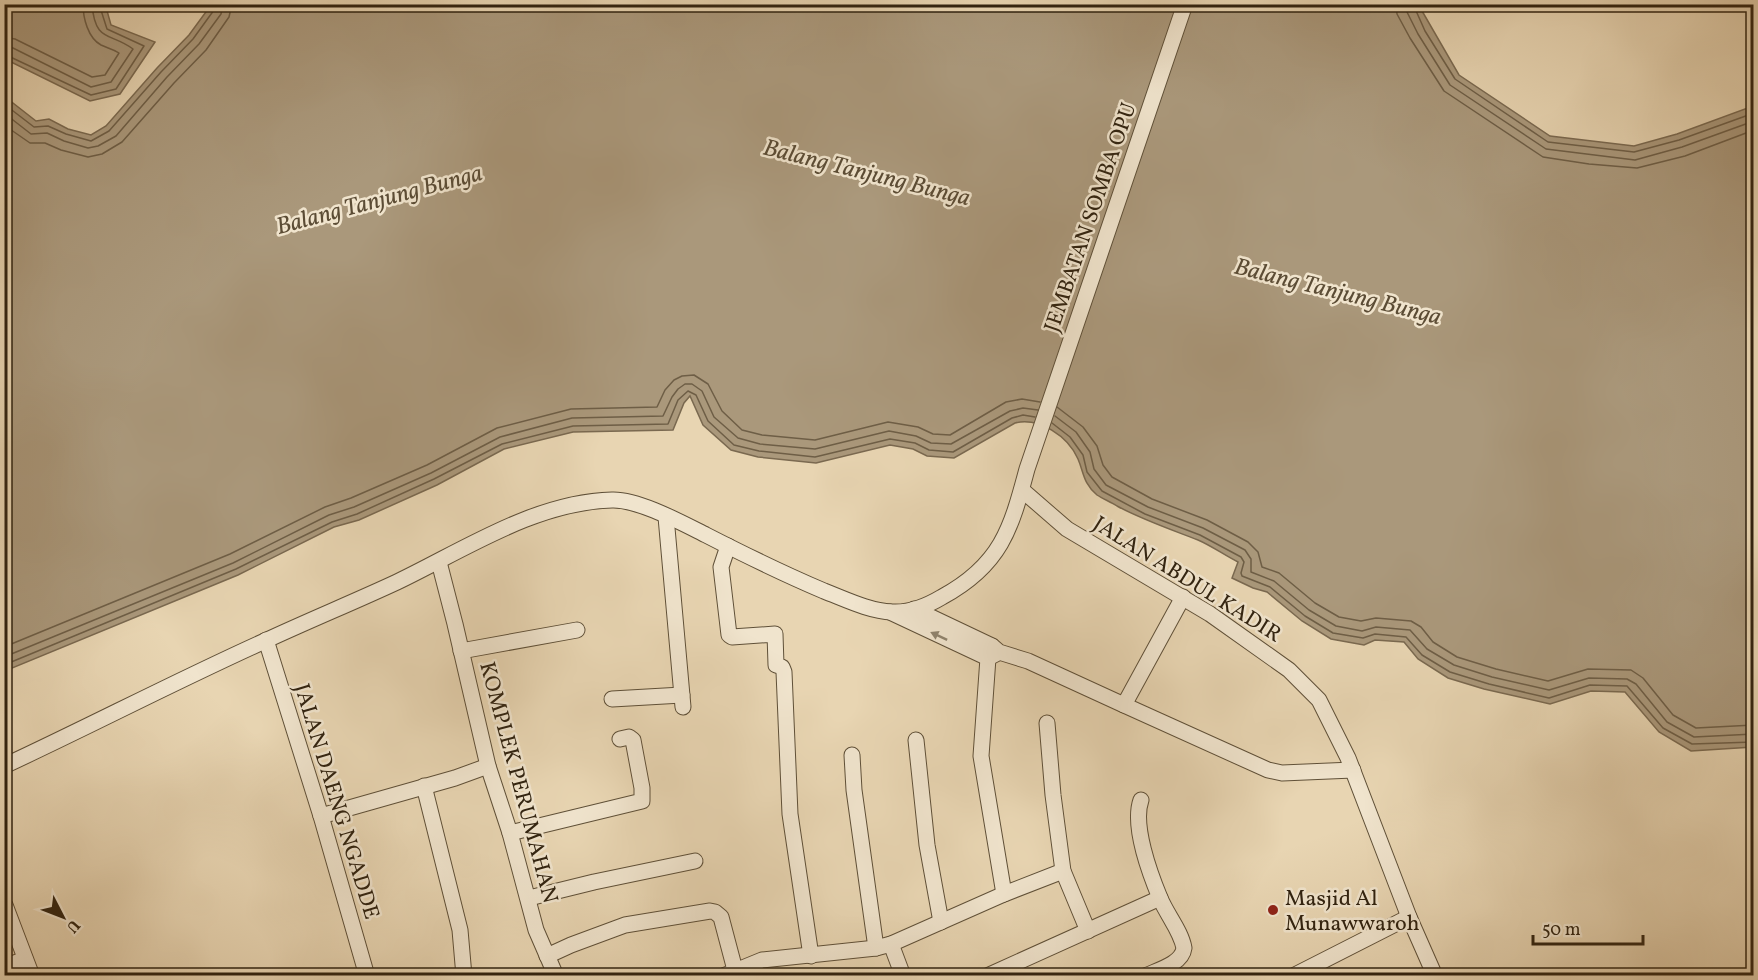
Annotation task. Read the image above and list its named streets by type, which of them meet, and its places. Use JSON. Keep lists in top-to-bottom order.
{
  "streets": {
    "street": [
      "JEMBATAN SOMBA OPU",
      "JALAN ABDUL KADIR",
      "KOMPLEK PERUMAHAN",
      "JALAN DAENG NGADDE"
    ]
  },
  "crossings": [
    ["JEMBATAN SOMBA OPU", "JALAN ABDUL KADIR"]
  ],
  "water": ["Balang Tanjung Bunga"],
  "places": ["Masjid Al Munawwaroh"],
  "scale_bar": "50 m",
  "north": "bottom right"
}
